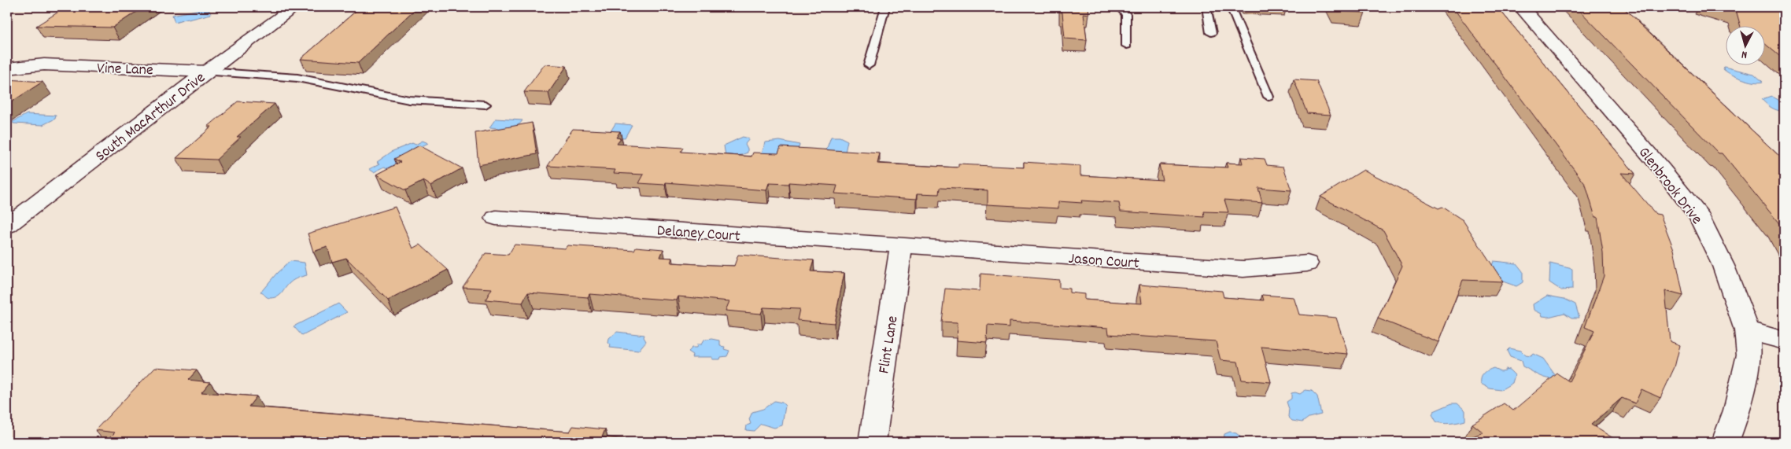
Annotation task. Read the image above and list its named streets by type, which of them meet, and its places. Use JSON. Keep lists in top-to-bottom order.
{
  "streets": {
    "street": [
      "Vine Lane",
      "South MacArthur Drive",
      "Glenbrook Drive",
      "Delaney Court",
      "Jason Court",
      "Flint Lane"
    ]
  },
  "crossings": [
    ["Vine Lane", "South MacArthur Drive"],
    ["Delaney Court", "Jason Court"],
    ["Delaney Court", "Flint Lane"],
    ["Jason Court", "Flint Lane"]
  ],
  "north": "bottom"
}
